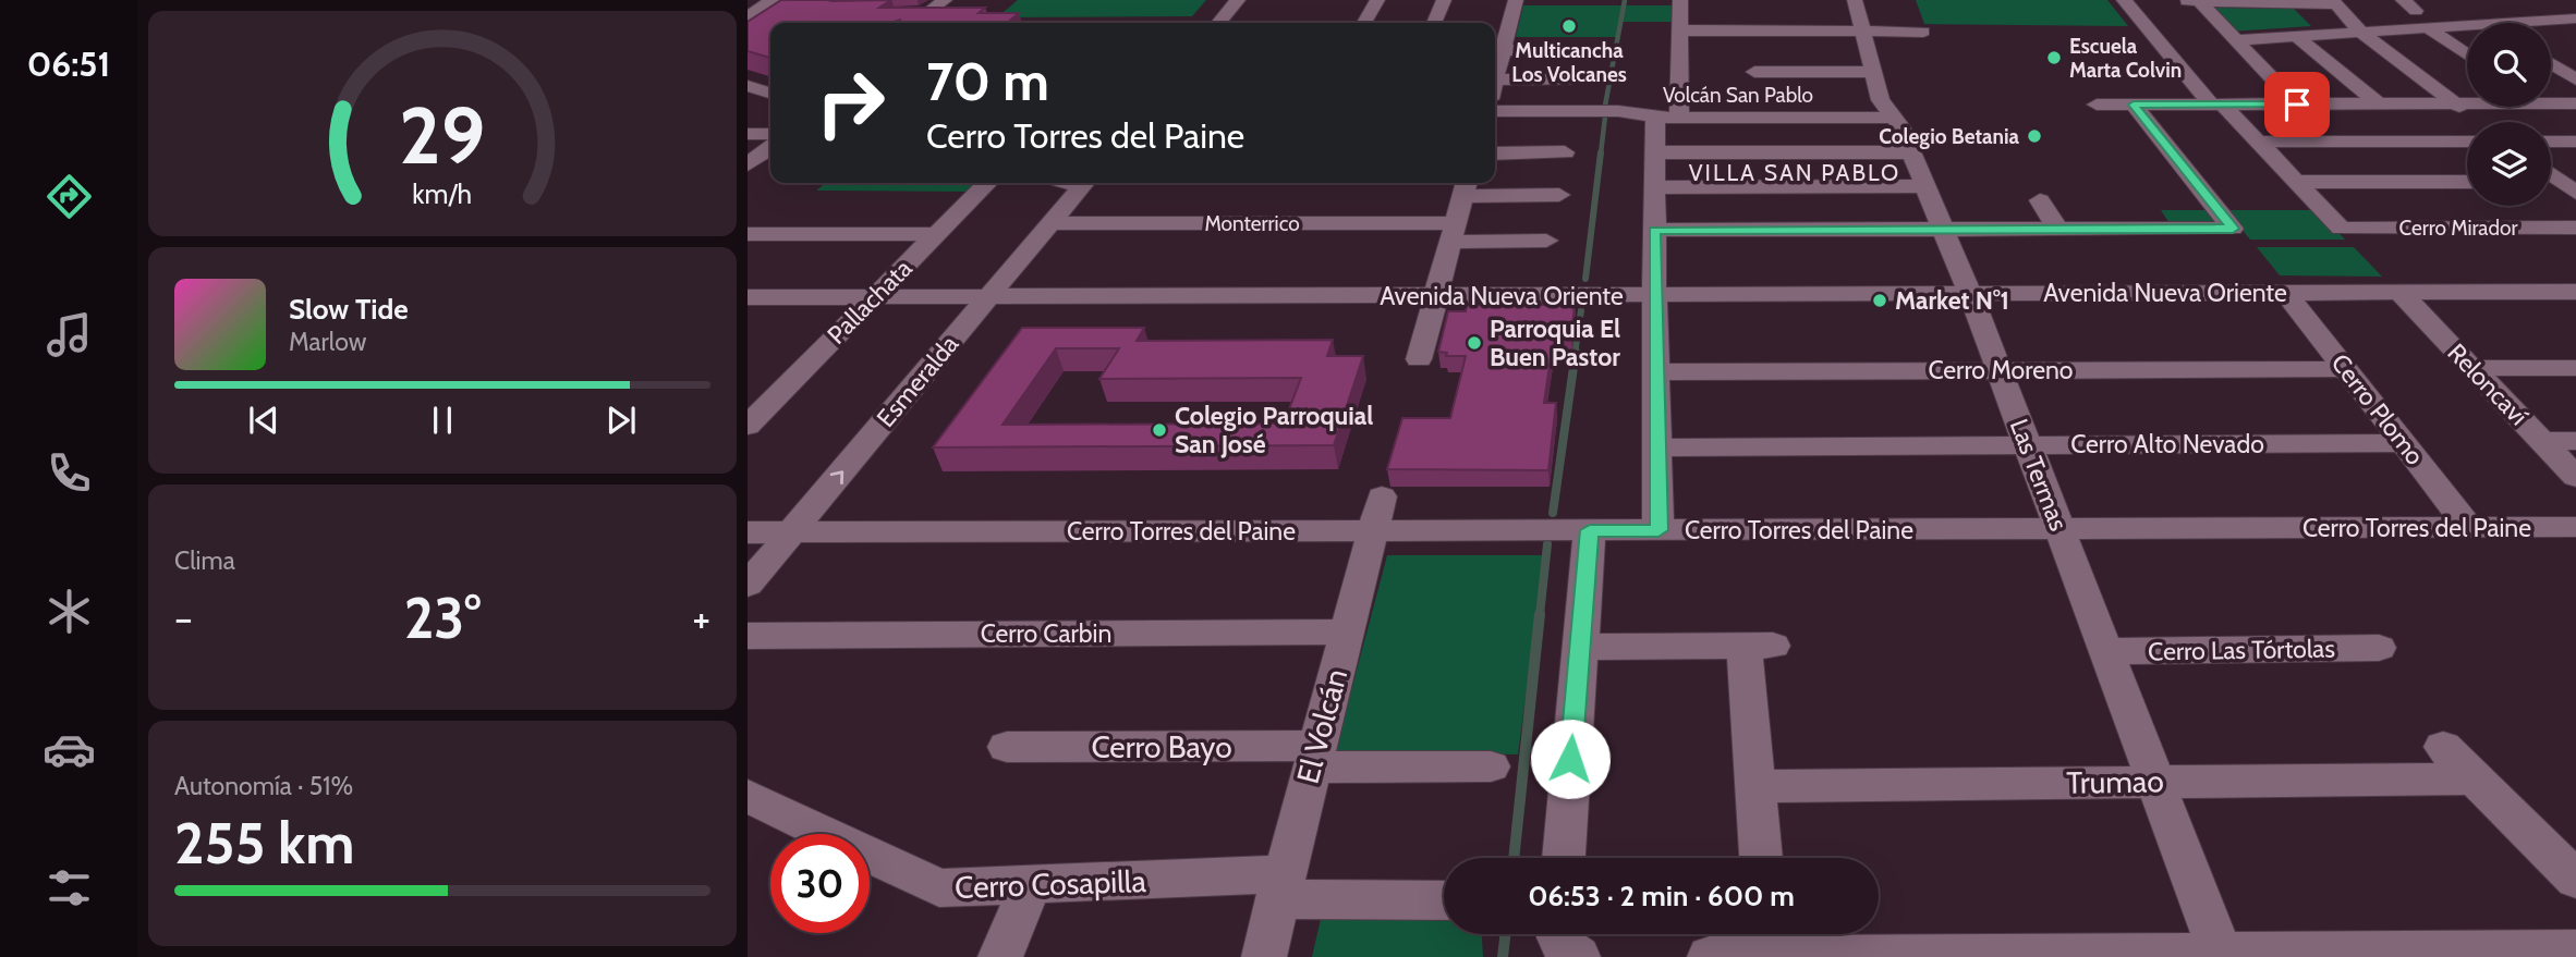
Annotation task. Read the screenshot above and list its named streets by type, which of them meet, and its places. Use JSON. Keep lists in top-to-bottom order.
{
  "streets": {
    "street": [
      "Volcán San Pablo",
      "Monterrico",
      "Cerro Mirador",
      "Avenida Nueva Oriente",
      "Pallachata",
      "Cerro Moreno",
      "Esmeralda",
      "Reloncaví",
      "Cerro Plomo",
      "Cerro Alto Nevado",
      "Las Termas",
      "Cerro Torres del Paine",
      "Cerro Carbin",
      "Cerro Las Tórtolas",
      "El Volcán",
      "Cerro Bayo",
      "Trumao",
      "Cerro Cosapilla"
    ]
  },
  "crossings": [
    ["Volcán San Pablo", "Las Termas"],
    ["Monterrico", "Esmeralda"],
    ["Avenida Nueva Oriente", "Pallachata"],
    ["Avenida Nueva Oriente", "Esmeralda"],
    ["Avenida Nueva Oriente", "Reloncaví"],
    ["Avenida Nueva Oriente", "Cerro Plomo"],
    ["Avenida Nueva Oriente", "Las Termas"],
    ["Cerro Moreno", "Cerro Plomo"],
    ["Cerro Moreno", "Las Termas"],
    ["Esmeralda", "Cerro Torres del Paine"],
    ["Cerro Plomo", "Cerro Alto Nevado"],
    ["Cerro Plomo", "Cerro Torres del Paine"],
    ["Cerro Alto Nevado", "Las Termas"],
    ["Las Termas", "Cerro Torres del Paine"],
    ["Las Termas", "Cerro Las Tórtolas"],
    ["Las Termas", "Trumao"],
    ["Cerro Torres del Paine", "El Volcán"],
    ["Cerro Carbin", "El Volcán"],
    ["El Volcán", "Cerro Bayo"],
    ["El Volcán", "Cerro Cosapilla"]
  ],
  "one_way": ["Esmeralda"],
  "districts": ["VILLA SAN PABLO"],
  "places": [
    "Multicancha Los Volcanes",
    "Escuela Marta Colvin",
    "Colegio Betania",
    "Market N°1",
    "Parroquia El Buen Pastor",
    "Colegio Parroquial San José"
  ],
  "page": {
    "tabs": "06:51",
    "turn": ["70 m", "Cerro Torres del Paine"],
    "song": ["Slow Tide", "Marlow"],
    "tile": [
      "Clima",
      ["Autonomía · 51%", "255 km"]
    ],
    "heat": ["−", "23°", "+"],
    "limit": "30",
    "trip": "06:53 · 2 min · 600 m",
    "gauge": ["29", "km/h"]
  }
}
